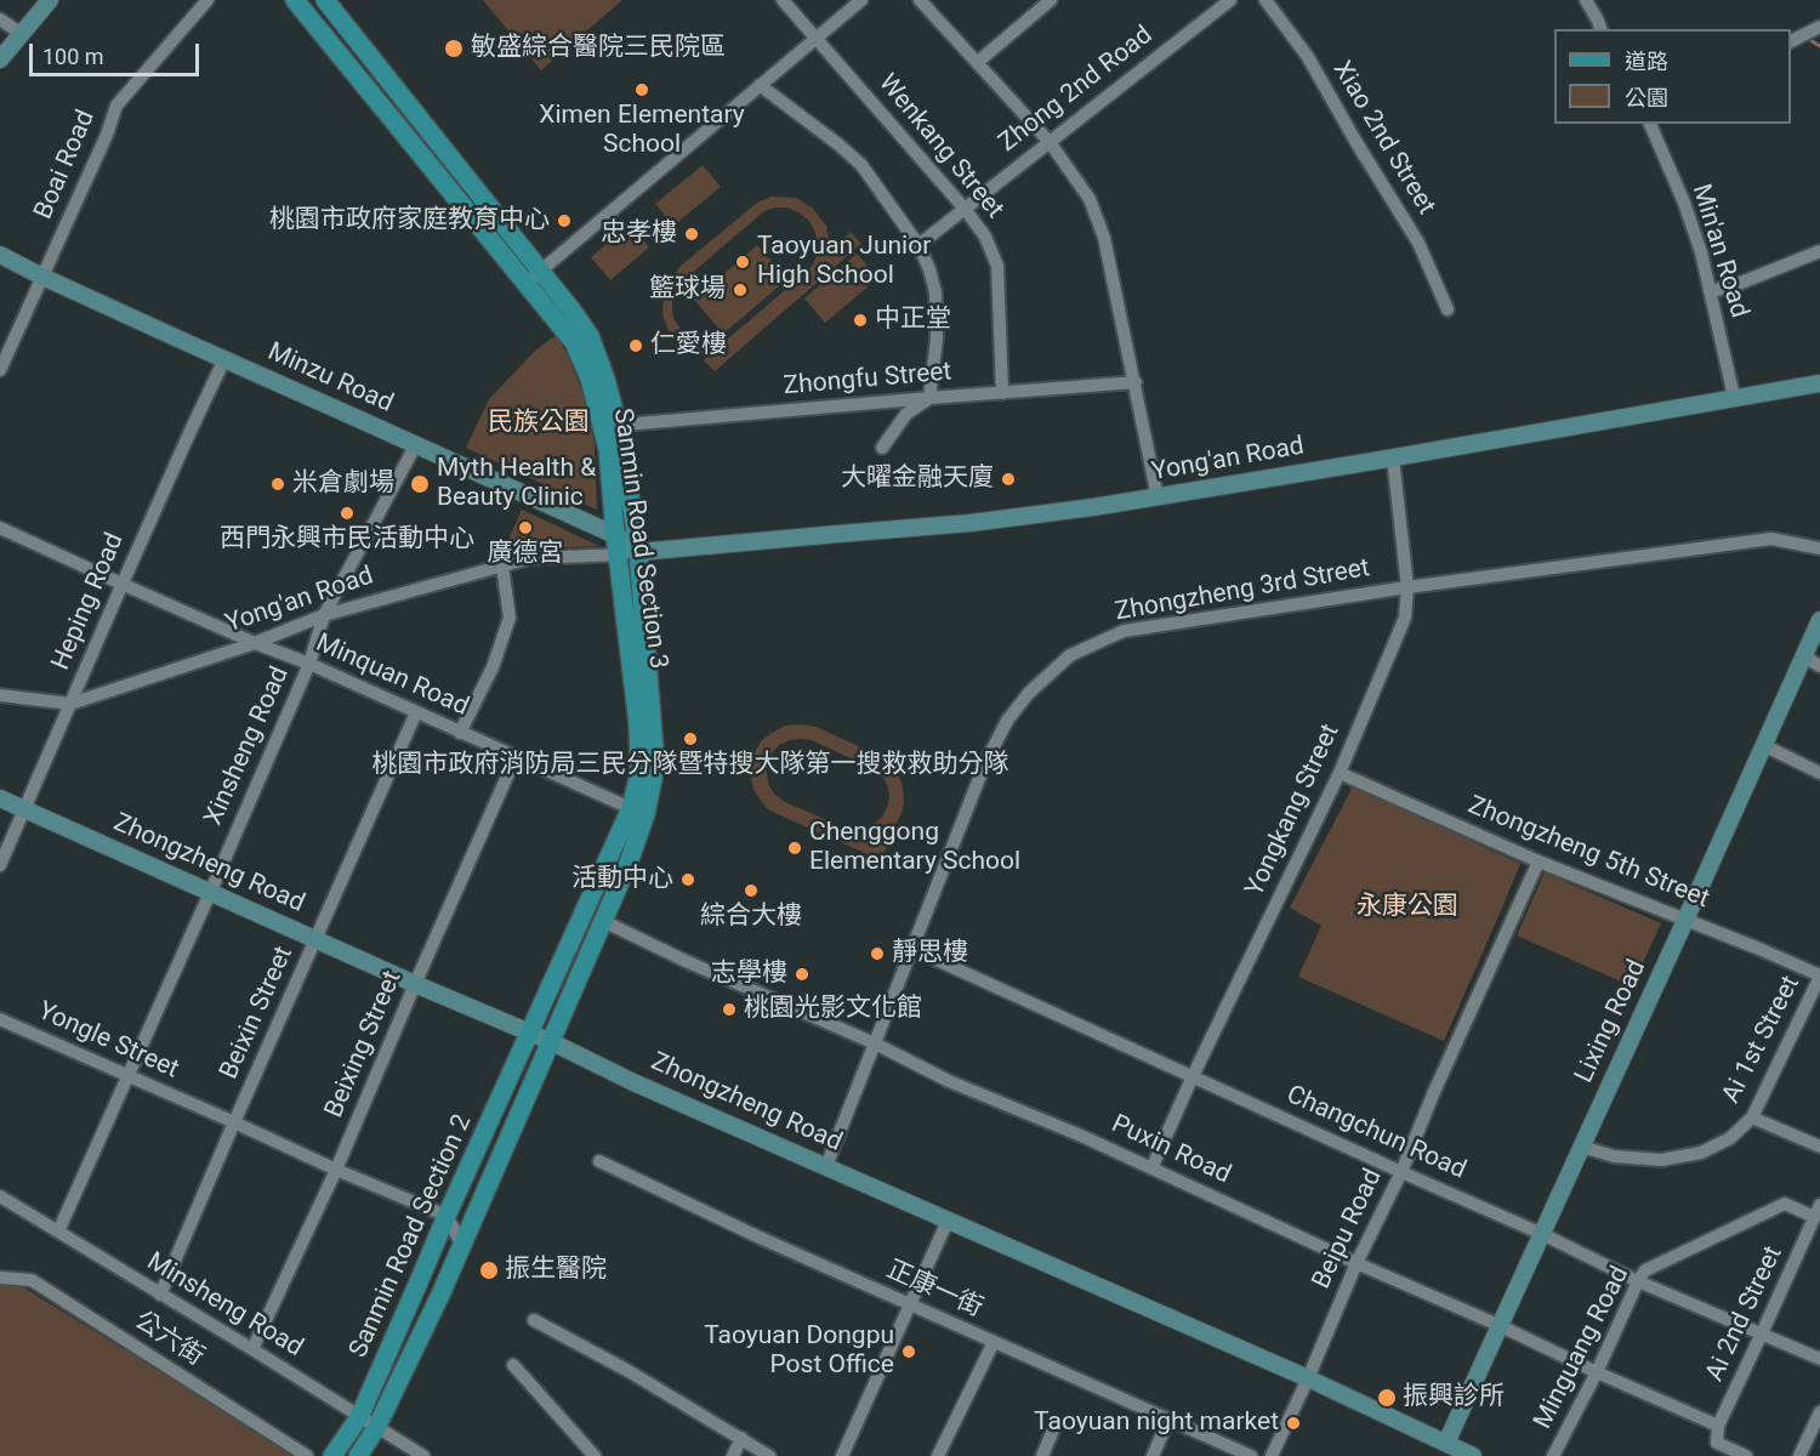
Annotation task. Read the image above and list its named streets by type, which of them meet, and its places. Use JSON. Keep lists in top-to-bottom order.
{
  "streets": {
    "main road": ["Sanmin Road Section 3", "Sanmin Road Section 2"],
    "street": [
      "Zhong 2nd Road",
      "Xiao 2nd Street",
      "Wenkang Street",
      "Boai Road",
      "Min'an Road",
      "Minzu Road",
      "Zhongfu Street",
      "Yong'an Road",
      "Zhongzheng 3rd Street",
      "Heping Road",
      "Minquan Road",
      "Xinsheng Road",
      "Yongkang Street",
      "Zhongzheng 5th Street",
      "Zhongzheng Road",
      "Beixin Street",
      "Lixing Road",
      "Ai 1st Street",
      "Yongle Street",
      "Beixing Street",
      "Changchun Road",
      "Puxin Road",
      "Beipu Road",
      "正康一街",
      "Minsheng Road",
      "Ai 2nd Street",
      "公六街",
      "Minguang Road"
    ]
  },
  "crossings": [
    ["Zhong 2nd Road", "Wenkang Street"],
    ["Wenkang Street", "Zhongfu Street"],
    ["Boai Road", "Minzu Road"],
    ["Min'an Road", "Yong'an Road"],
    ["Minzu Road", "Yong'an Road"],
    ["Minzu Road", "Sanmin Road Section 3"],
    ["Minzu Road", "Heping Road"],
    ["Minzu Road", "Xinsheng Road"],
    ["Zhongfu Street", "Sanmin Road Section 3"],
    ["Yong'an Road", "Sanmin Road Section 3"],
    ["Yong'an Road", "Heping Road"],
    ["Yong'an Road", "Minquan Road"],
    ["Yong'an Road", "Xinsheng Road"],
    ["Yong'an Road", "Yongkang Street"],
    ["Sanmin Road Section 3", "Minquan Road"],
    ["Sanmin Road Section 3", "Zhongzheng Road"],
    ["Sanmin Road Section 3", "Puxin Road"],
    ["Sanmin Road Section 3", "Sanmin Road Section 2"],
    ["Zhongzheng 3rd Street", "Yongkang Street"],
    ["Zhongzheng 3rd Street", "Zhongzheng Road"],
    ["Zhongzheng 3rd Street", "Changchun Road"],
    ["Zhongzheng 3rd Street", "Puxin Road"],
    ["Heping Road", "Minquan Road"],
    ["Heping Road", "Zhongzheng Road"],
    ["Minquan Road", "Xinsheng Road"],
    ["Minquan Road", "Beixin Street"],
    ["Minquan Road", "Beixing Street"],
    ["Xinsheng Road", "Zhongzheng Road"],
    ["Xinsheng Road", "Yongle Street"],
    ["Xinsheng Road", "Minsheng Road"],
    ["Yongkang Street", "Zhongzheng 5th Street"],
    ["Yongkang Street", "Changchun Road"],
    ["Yongkang Street", "Puxin Road"],
    ["Zhongzheng 5th Street", "Lixing Road"],
    ["Zhongzheng 5th Street", "Ai 1st Street"],
    ["Zhongzheng 5th Street", "Beipu Road"],
    ["Zhongzheng Road", "Beixin Street"],
    ["Zhongzheng Road", "Lixing Road"],
    ["Zhongzheng Road", "Beixing Street"],
    ["Zhongzheng Road", "Beipu Road"],
    ["Zhongzheng Road", "Sanmin Road Section 2"],
    ["Beixin Street", "Yongle Street"],
    ["Beixin Street", "Minsheng Road"],
    ["Lixing Road", "Ai 1st Street"],
    ["Lixing Road", "Changchun Road"],
    ["Lixing Road", "Puxin Road"],
    ["Yongle Street", "Beixing Street"],
    ["Yongle Street", "Sanmin Road Section 2"],
    ["Beixing Street", "Minsheng Road"],
    ["Changchun Road", "Beipu Road"],
    ["Changchun Road", "Ai 2nd Street"],
    ["Changchun Road", "Minguang Road"],
    ["Puxin Road", "Beipu Road"],
    ["Puxin Road", "Ai 2nd Street"],
    ["Puxin Road", "Minguang Road"],
    ["Sanmin Road Section 2", "Minsheng Road"],
    ["Ai 2nd Street", "Minguang Road"]
  ],
  "parks": ["民族公園", "永康公園"],
  "places": [
    "敏盛綜合醫院三民院區",
    "Ximen Elementary School",
    "桃園市政府家庭教育中心",
    "忠孝樓",
    "Taoyuan Junior High School",
    "籃球場",
    "中正堂",
    "仁愛樓",
    "大曜金融天廈",
    "米倉劇場",
    "Myth Health & Beauty Clinic",
    "西門永興市民活動中心",
    "廣德宮",
    "桃園市政府消防局三民分隊暨特搜大隊第一搜救救助分隊",
    "Chenggong Elementary School",
    "活動中心",
    "綜合大樓",
    "靜思樓",
    "志學樓",
    "桃園光影文化館",
    "振生醫院",
    "Taoyuan Dongpu Post Office",
    "振興診所",
    "Taoyuan night market"
  ],
  "legend": ["道路", "公園"],
  "scale_bar": "100 m"
}
